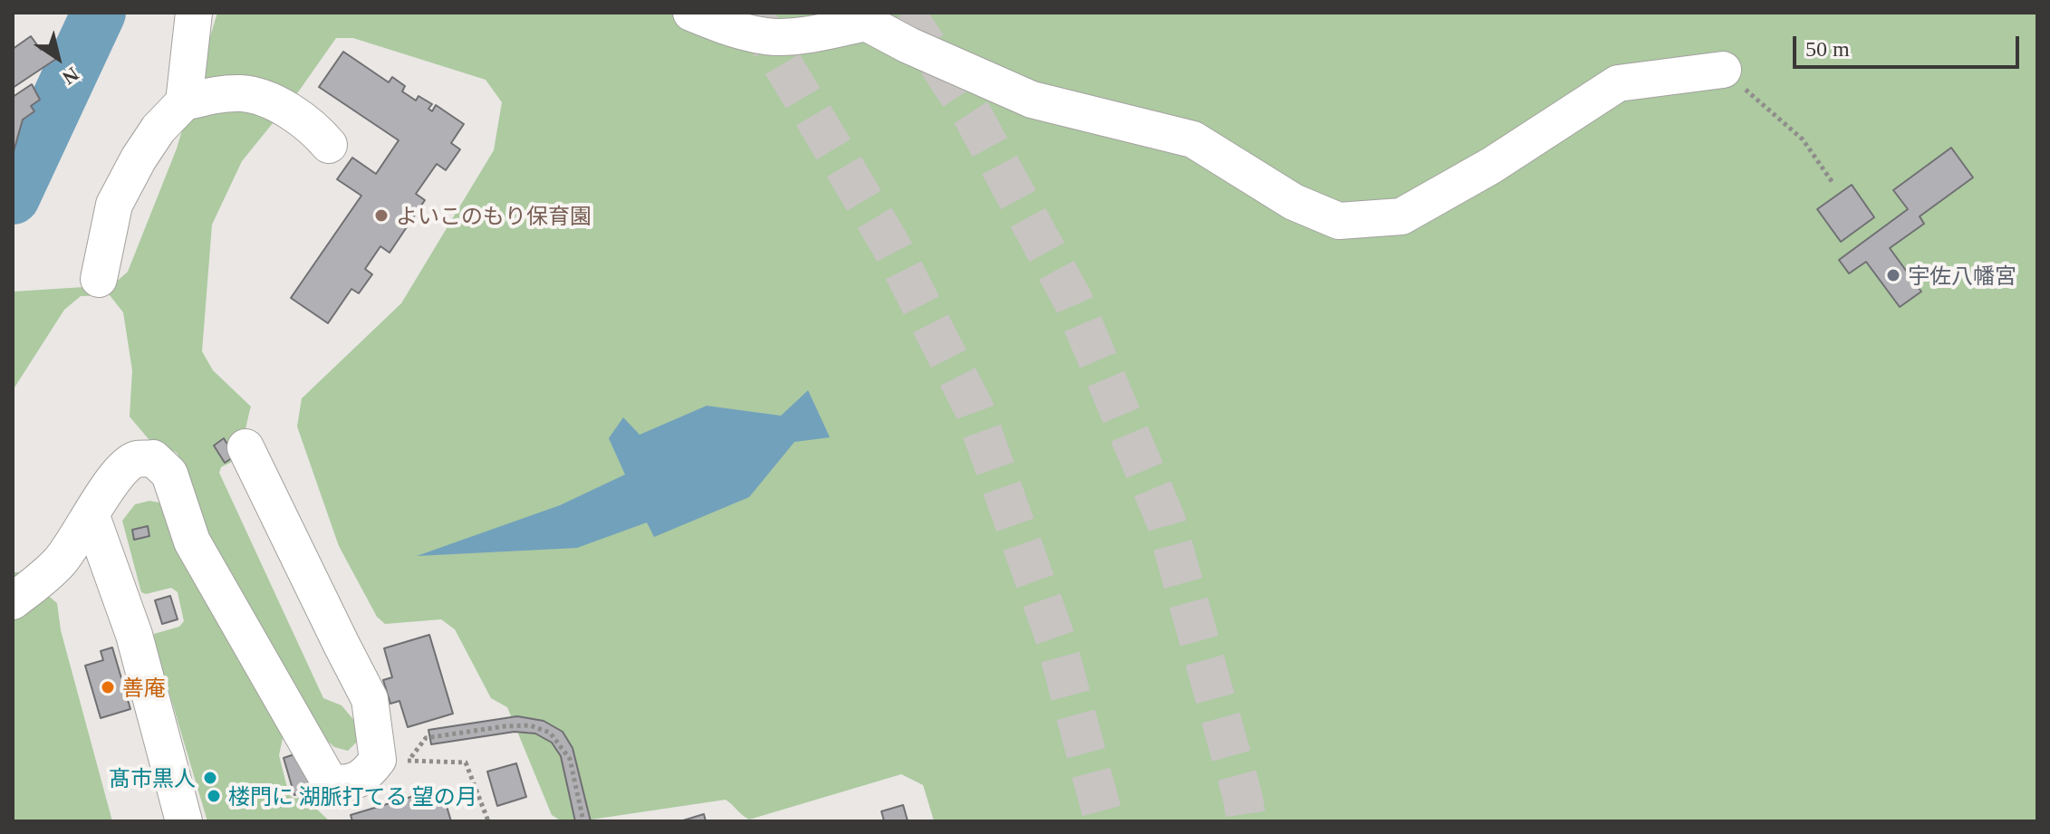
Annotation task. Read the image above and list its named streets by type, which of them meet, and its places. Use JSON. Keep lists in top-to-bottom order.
{
  "places": [
    "よいこのもり保育園",
    "宇佐八幡宮",
    "善庵",
    "髙市黒人",
    "楼門に 湖脈打てる 望の月"
  ],
  "scale_bar": "50 m",
  "north": "bottom right"
}
